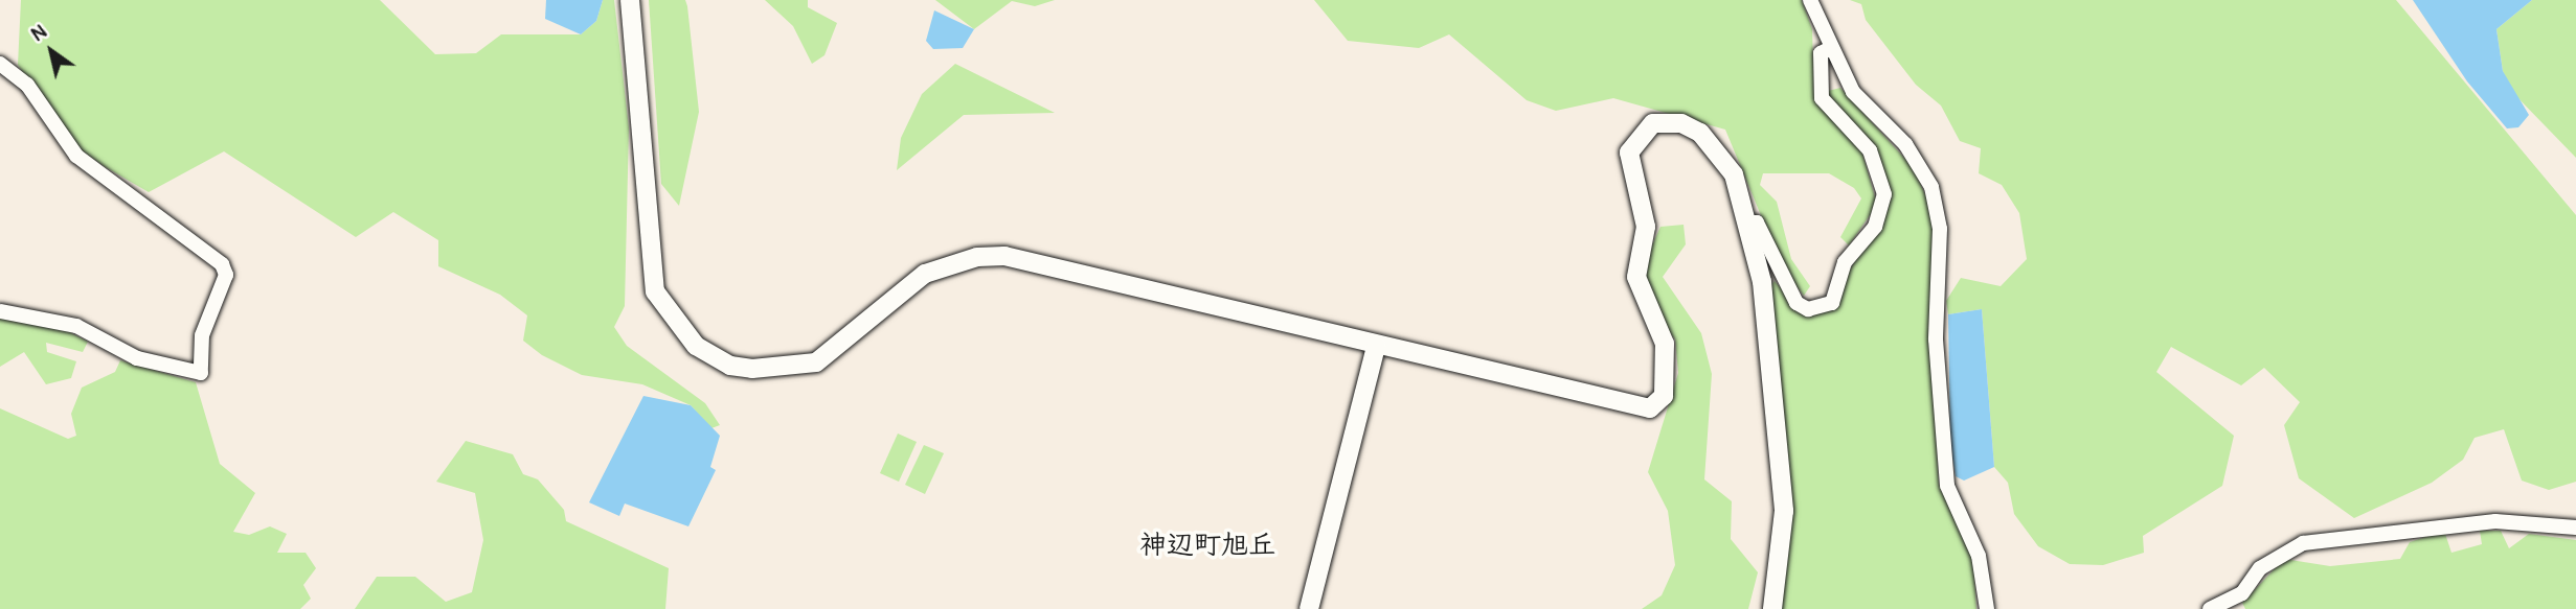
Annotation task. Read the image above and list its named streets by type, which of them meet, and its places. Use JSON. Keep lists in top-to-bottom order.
{
  "districts": ["神辺町旭丘"],
  "north": "top left"
}
